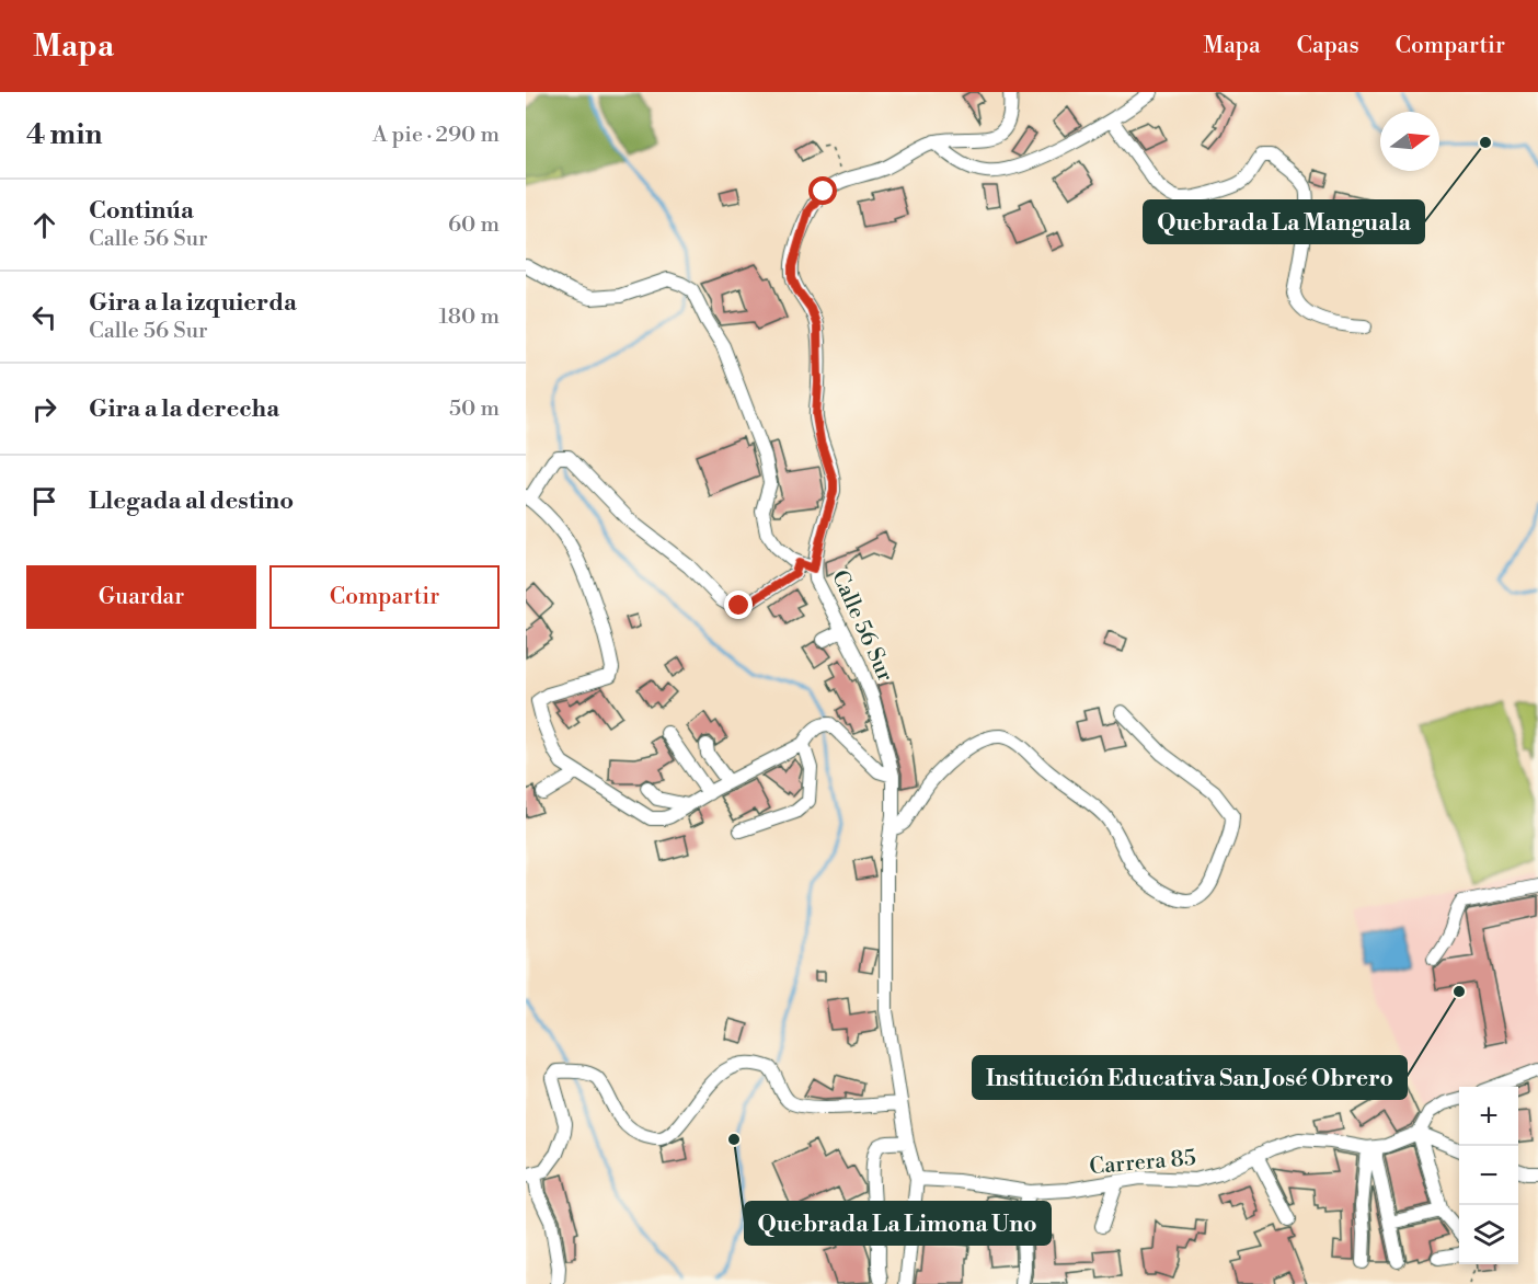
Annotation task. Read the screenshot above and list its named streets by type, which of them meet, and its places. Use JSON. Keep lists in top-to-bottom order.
{
  "streets": {
    "street": ["Calle 56 Sur", "Carrera 85"]
  },
  "crossings": [
    ["Calle 56 Sur", "Carrera 85"]
  ],
  "places": ["Quebrada La Manguala", "Institución Educativa San José Obrero", "Quebrada La Limona Uno"],
  "north": "right",
  "page": {
    "header": "Mapa",
    "nav": ["Mapa", "Capas", "Compartir"],
    "heading": ["4 min", "A pie · 290 m"],
    "list": [
      ["Continúa", "Calle 56 Sur", "60 m"],
      ["Gira a la izquierda", "Calle 56 Sur", "180 m"],
      ["Gira a la derecha", "50 m"],
      "Llegada al destino"
    ],
    "buttons": ["Guardar", "Compartir"],
    "map_buttons": ["+", "−"]
  }
}
